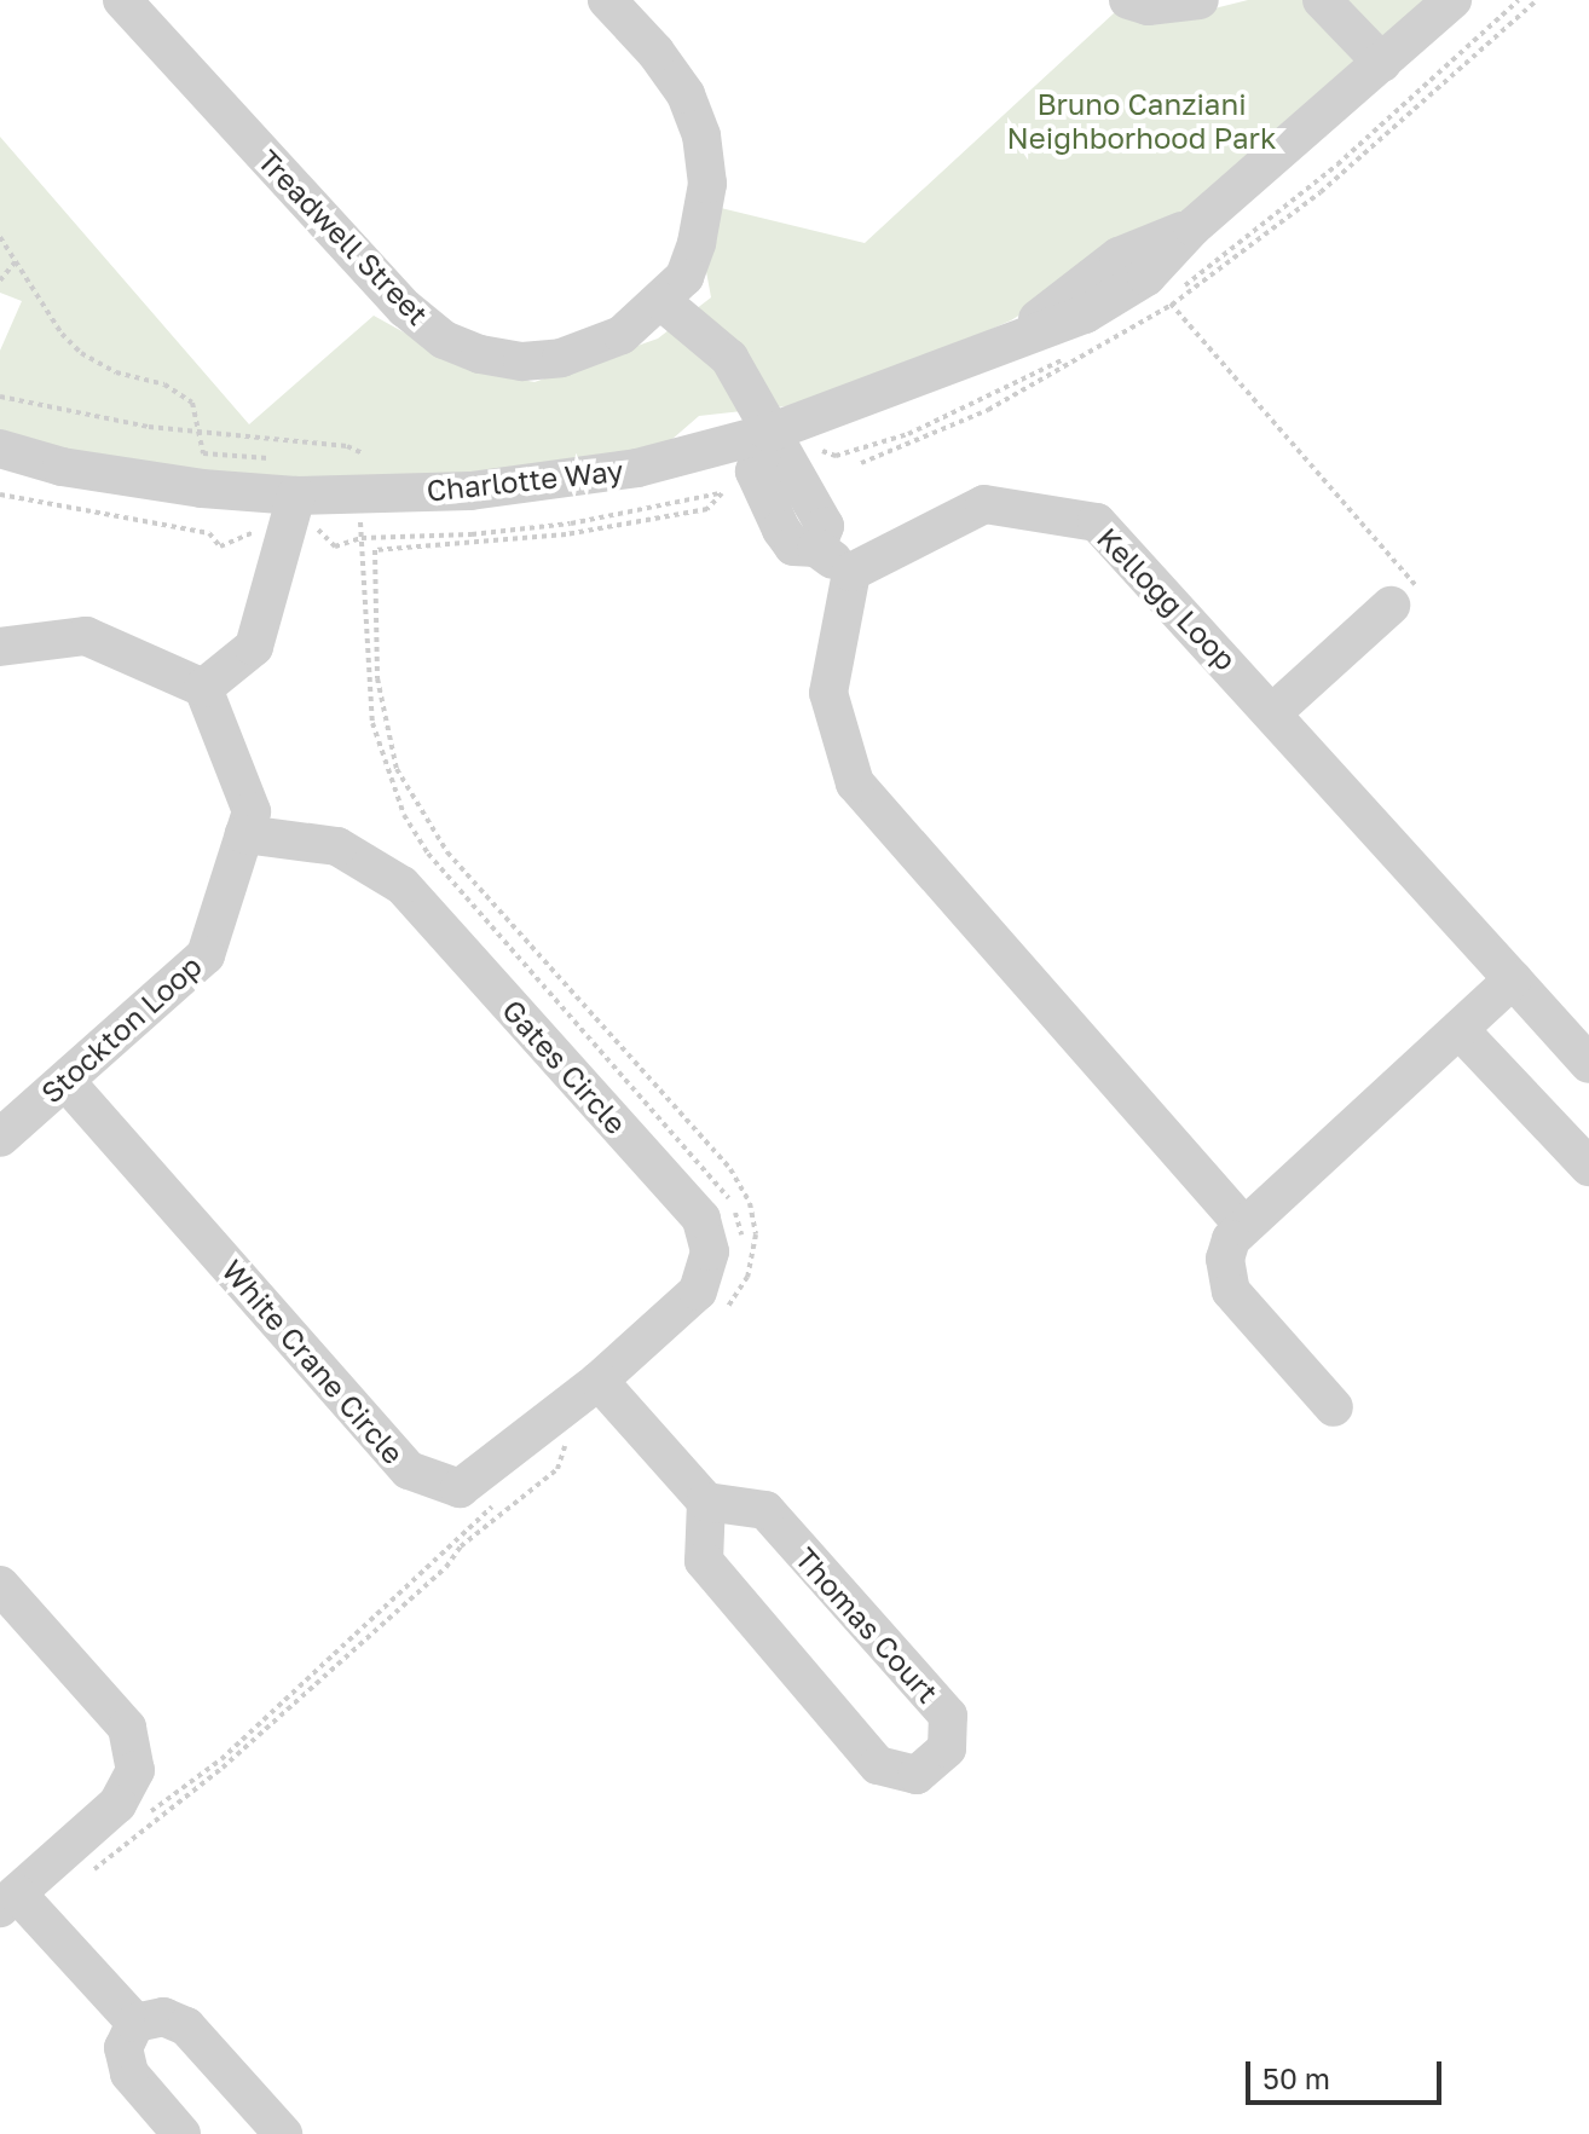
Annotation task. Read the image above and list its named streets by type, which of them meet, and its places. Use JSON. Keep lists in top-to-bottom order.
{
  "streets": {
    "street": [
      "Treadwell Street",
      "Charlotte Way",
      "Kellogg Loop",
      "Stockton Loop",
      "Gates Circle",
      "White Crane Circle",
      "Thomas Court"
    ]
  },
  "crossings": [
    ["Stockton Loop", "Gates Circle"],
    ["Stockton Loop", "White Crane Circle"],
    ["Gates Circle", "White Crane Circle"]
  ],
  "parks": ["Bruno Canziani Neighborhood Park"],
  "scale_bar": "50 m"
}
